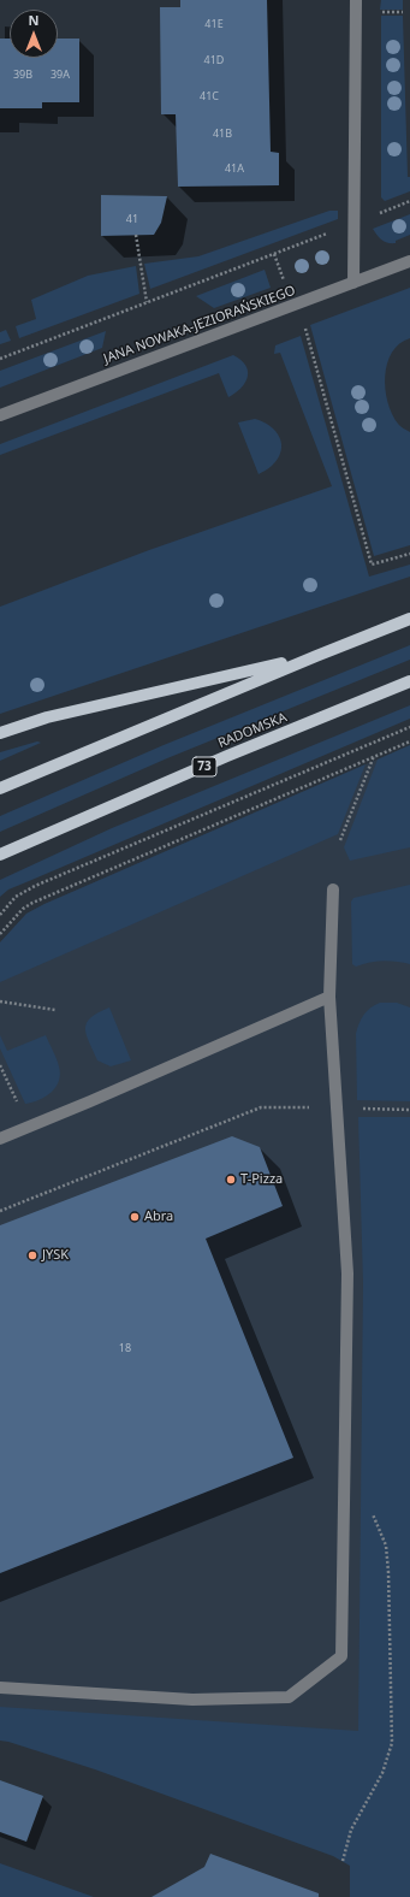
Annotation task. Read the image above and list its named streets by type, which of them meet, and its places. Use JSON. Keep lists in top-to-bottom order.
{
  "streets": {
    "main road": ["RADOMSKA", "73"],
    "street": ["JANA NOWAKA-JEZIORAŃSKIEGO"]
  },
  "places": ["T-Pizza", "Abra", "JYSK"],
  "house_numbers": [
    "41E",
    "41D",
    "39B",
    "39A",
    "41C",
    "41B",
    "41A",
    "41",
    "18"
  ],
  "north": "top"
}
